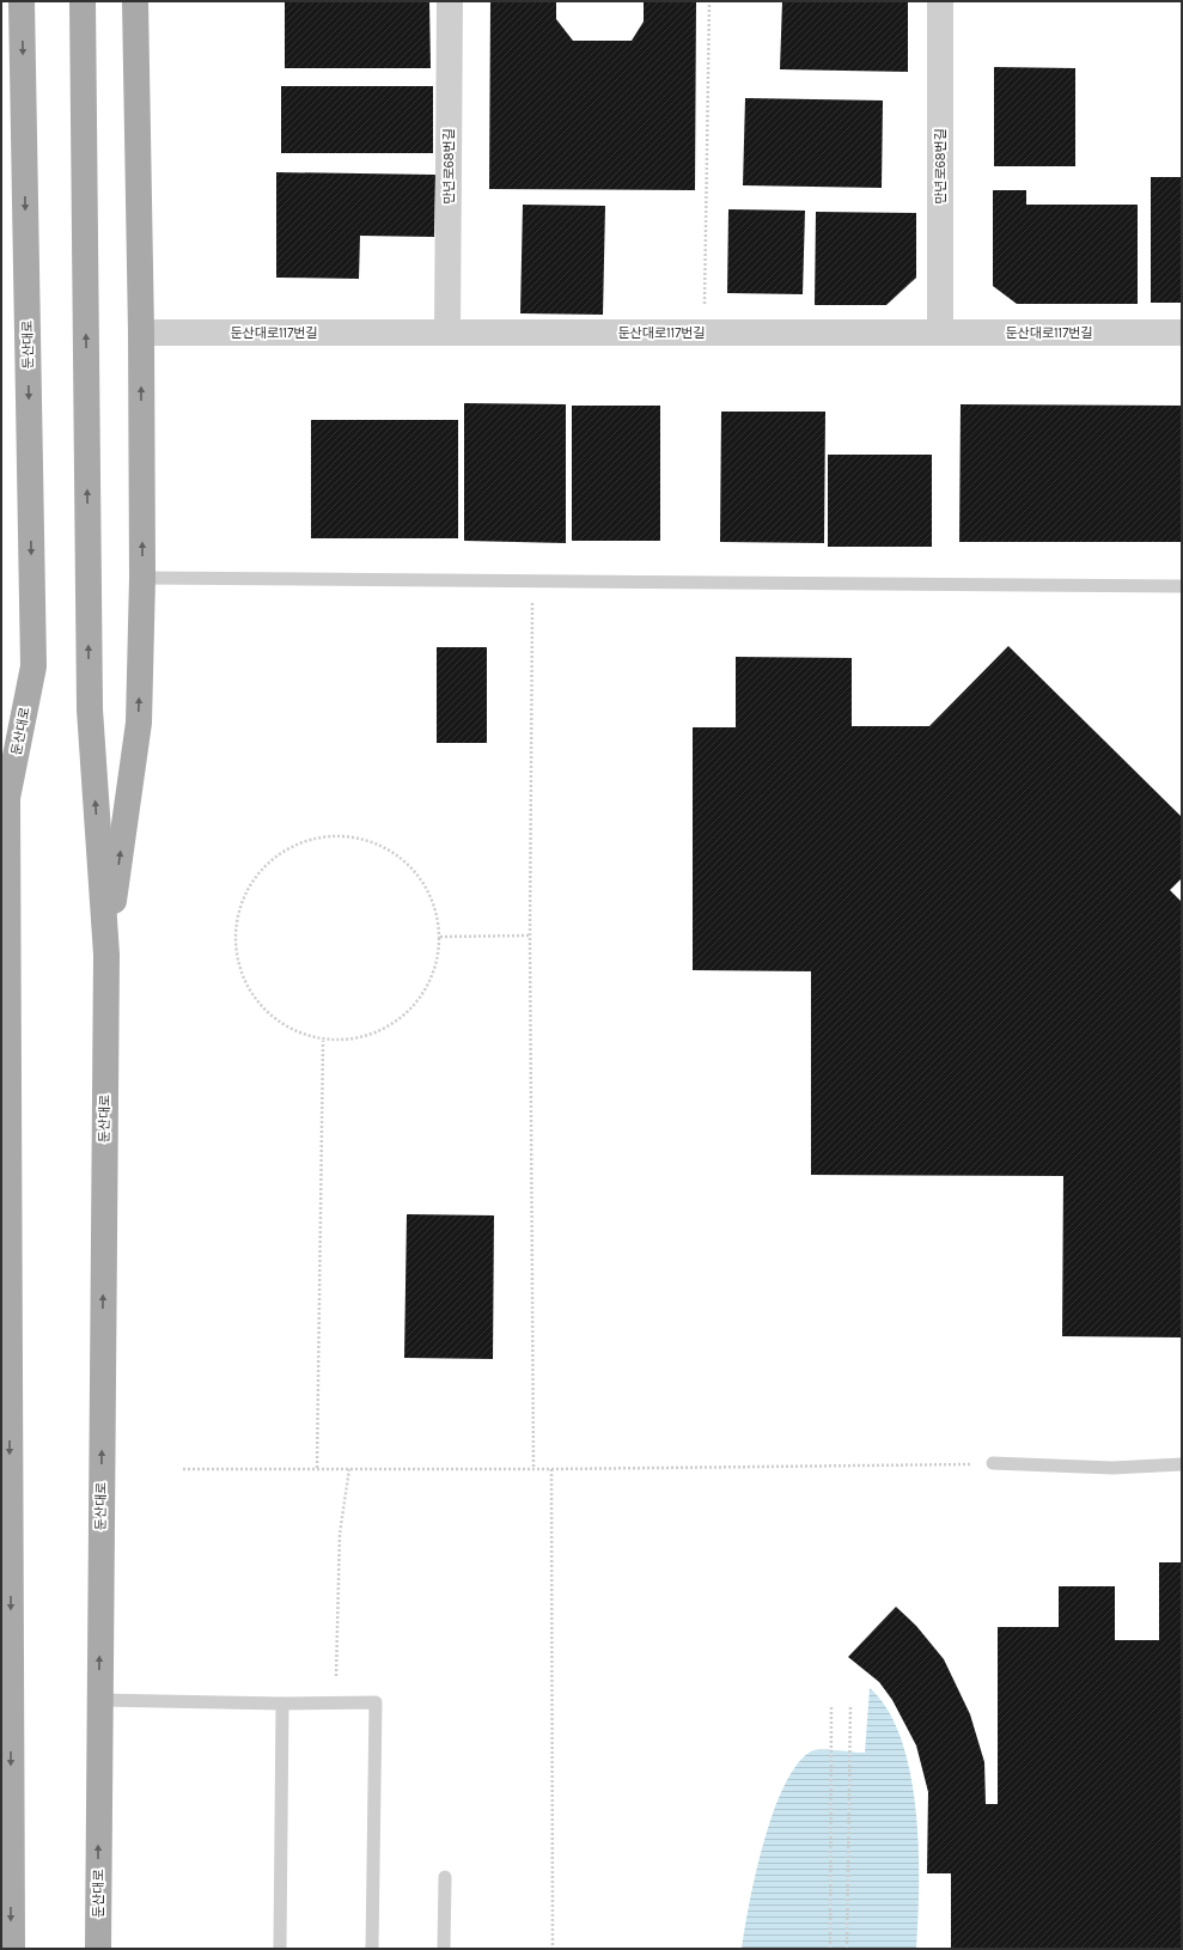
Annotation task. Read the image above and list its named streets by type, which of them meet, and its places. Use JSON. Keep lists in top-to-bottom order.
{
  "streets": {
    "main road": ["둔산대로"],
    "street": ["만년로68번길", "둔산대로117번길"]
  },
  "crossings": [
    ["만년로68번길", "둔산대로117번길"]
  ]
}
